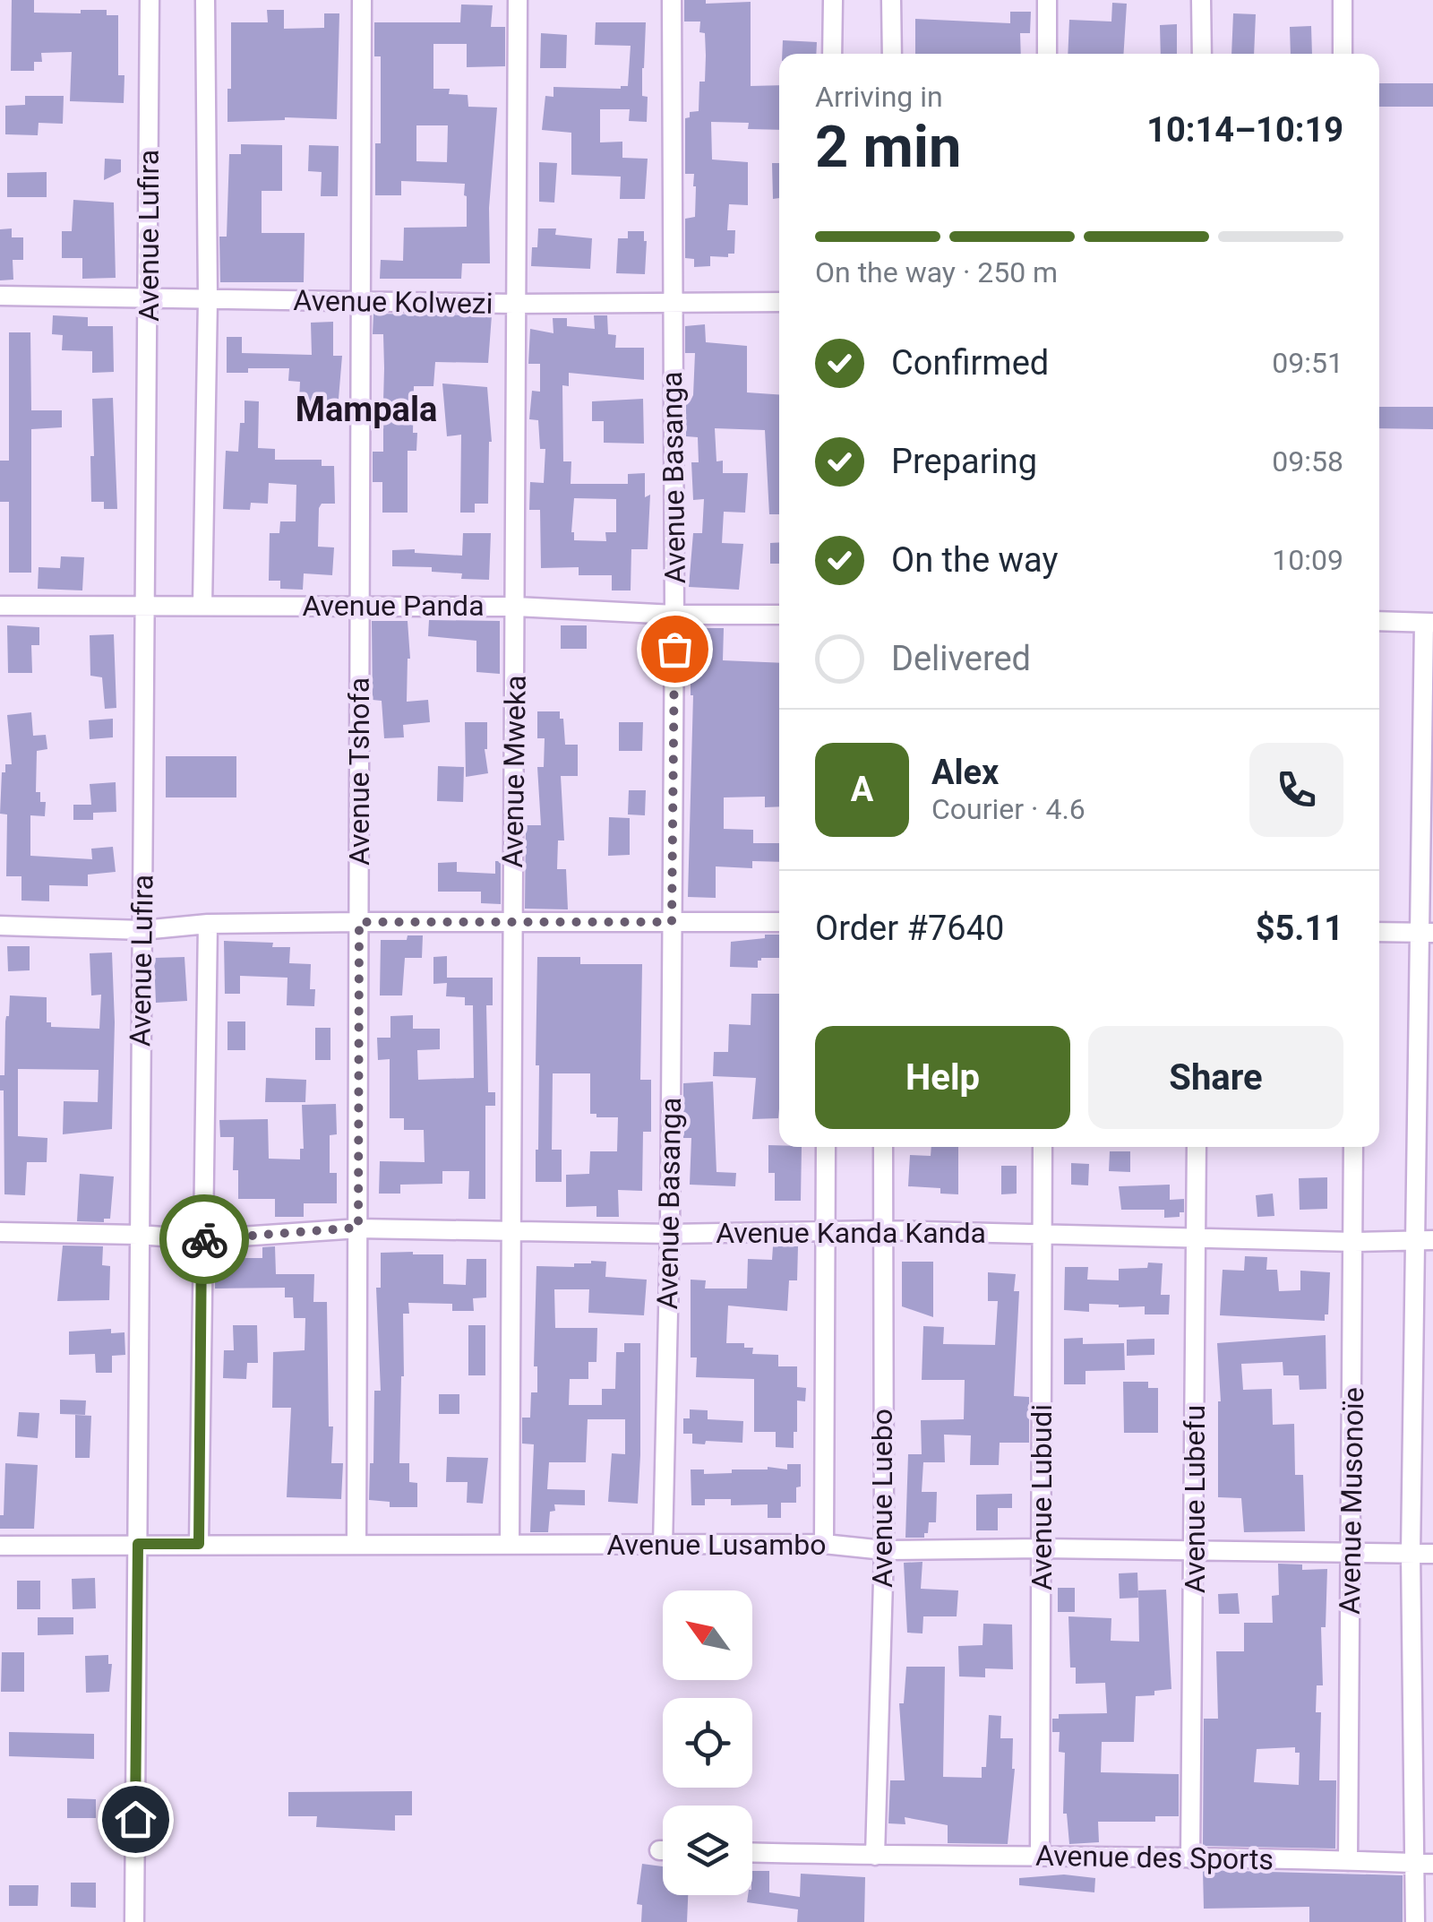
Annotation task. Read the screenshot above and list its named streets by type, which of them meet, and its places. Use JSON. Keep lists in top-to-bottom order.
{
  "streets": {
    "street": [
      "Avenue Lufira",
      "Avenue Kolwezi",
      "Avenue Basanga",
      "Avenue Panda",
      "Avenue Tshofa",
      "Avenue Mweka",
      "Avenue Kanda Kanda",
      "Avenue Lubudi",
      "Avenue Luebo",
      "Avenue Lubefu",
      "Avenue Musonoïe",
      "Avenue Lusambo",
      "Avenue des Sports"
    ]
  },
  "crossings": [
    ["Avenue Lufira", "Avenue Kolwezi"],
    ["Avenue Lufira", "Avenue Panda"],
    ["Avenue Lufira", "Avenue Kanda Kanda"],
    ["Avenue Lufira", "Avenue Lusambo"],
    ["Avenue Kolwezi", "Avenue Basanga"],
    ["Avenue Kolwezi", "Avenue Tshofa"],
    ["Avenue Kolwezi", "Avenue Mweka"],
    ["Avenue Basanga", "Avenue Panda"],
    ["Avenue Basanga", "Avenue Kanda Kanda"],
    ["Avenue Basanga", "Avenue Lusambo"],
    ["Avenue Panda", "Avenue Tshofa"],
    ["Avenue Panda", "Avenue Mweka"],
    ["Avenue Tshofa", "Avenue Kanda Kanda"],
    ["Avenue Tshofa", "Avenue Lusambo"],
    ["Avenue Mweka", "Avenue Kanda Kanda"],
    ["Avenue Mweka", "Avenue Lusambo"],
    ["Avenue Kanda Kanda", "Avenue Lubudi"],
    ["Avenue Kanda Kanda", "Avenue Luebo"],
    ["Avenue Kanda Kanda", "Avenue Lubefu"],
    ["Avenue Kanda Kanda", "Avenue Musonoïe"],
    ["Avenue Lubudi", "Avenue Lusambo"],
    ["Avenue Lubudi", "Avenue des Sports"],
    ["Avenue Luebo", "Avenue Lusambo"],
    ["Avenue Luebo", "Avenue des Sports"],
    ["Avenue Lubefu", "Avenue Lusambo"],
    ["Avenue Lubefu", "Avenue des Sports"],
    ["Avenue Musonoïe", "Avenue Lusambo"],
    ["Avenue Musonoïe", "Avenue des Sports"]
  ],
  "districts": ["Mampala"],
  "north": "top left",
  "page": {
    "heading": ["2 min", "Arriving in", "10:14–10:19"],
    "panel": [
      "Alex",
      "Courier · 4.6",
      "Order #7640",
      "$5.11"
    ],
    "bar": "On the way · 250 m",
    "list": [
      ["Confirmed", "09:51"],
      ["Preparing", "09:58"],
      ["On the way", "10:09"],
      "Delivered"
    ],
    "round": "A",
    "buttons": ["Help", "Share"]
  }
}
